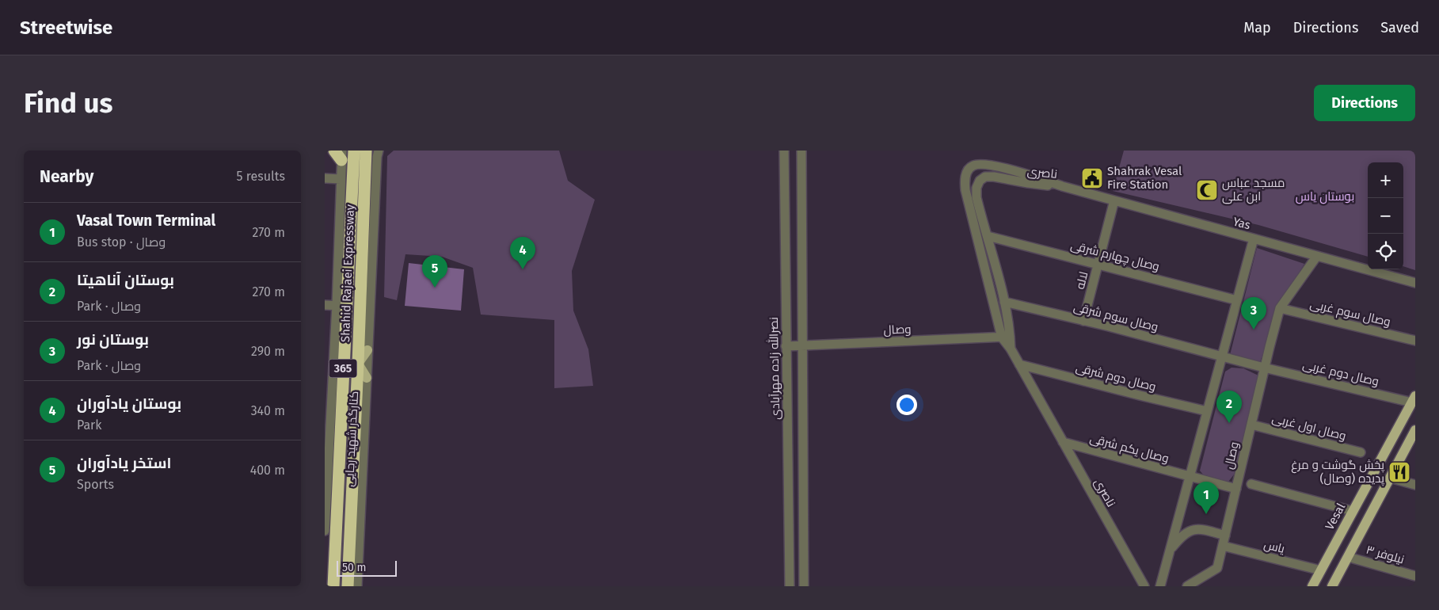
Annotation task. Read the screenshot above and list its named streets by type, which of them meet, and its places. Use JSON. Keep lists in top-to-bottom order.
{
  "streets": {
    "highway": ["Shahid Rajaei Expressway", "365"],
    "main road": ["Vesal"],
    "street": [
      "ناصری",
      "Yas",
      "وصال چهارم شرقی",
      "لاله",
      "وصال سوم غربی",
      "وصال سوم شرقی",
      "وصال",
      "نصرالله زاده مهرآبادی",
      "وصال دوم غربی",
      "وصال دوم شرقی",
      "وصال اول غربی",
      "کنارگذر شهید رجایی",
      "وصال یکم شرقی",
      "یاس",
      "نیلوفر ۳"
    ]
  },
  "crossings": [
    ["ناصری", "Yas"],
    ["ناصری", "وصال چهارم شرقی"],
    ["ناصری", "وصال سوم شرقی"],
    ["ناصری", "وصال"],
    ["ناصری", "وصال دوم شرقی"],
    ["ناصری", "وصال یکم شرقی"],
    ["Yas", "لاله"],
    ["Yas", "وصال"],
    ["وصال چهارم شرقی", "لاله"],
    ["Shahid Rajaei Expressway", "کنارگذر شهید رجایی"],
    ["لاله", "وصال سوم شرقی"],
    ["وصال سوم غربی", "وصال"],
    ["وصال سوم شرقی", "وصال"],
    ["وصال سوم شرقی", "وصال دوم غربی"],
    ["وصال", "نصرالله زاده مهرآبادی"],
    ["وصال", "وصال دوم غربی"],
    ["وصال", "وصال اول غربی"],
    ["وصال", "وصال یکم شرقی"],
    ["وصال", "یاس"],
    ["وصال دوم غربی", "Vesal"],
    ["Vesal", "یاس"]
  ],
  "parks": ["بوستان یاس"],
  "places": {
    "public building": ["Shahrak Vesal Fire Station"],
    "mosque": ["مسجد عباس ابن علی"],
    "restaurant": ["پخش گوشت و مرغ پدیده (وصال)"]
  },
  "scale_bar": "50 m",
  "page": {
    "header": "Streetwise",
    "nav": ["Map", "Directions", "Saved"],
    "buttons": "Directions",
    "title": "Find us",
    "heading": ["Nearby", "5 results"],
    "map_buttons": ["+", "−"],
    "list": [
      {
        "mark": "1",
        "name": "Vasal Town Terminal",
        "note": "Bus stop · وصال",
        "value": "270 m"
      },
      {
        "mark": "2",
        "name": "بوستان آناهیتا",
        "note": "Park · وصال",
        "value": "270 m"
      },
      {
        "mark": "3",
        "name": "بوستان نور",
        "note": "Park · وصال",
        "value": "290 m"
      },
      {
        "mark": "4",
        "name": "بوستان یادآوران",
        "note": "Park",
        "value": "340 m"
      },
      {
        "mark": "5",
        "name": "استخر یادآوران",
        "note": "Sports",
        "value": "400 m"
      }
    ],
    "pins": [
      "4",
      "5",
      "3",
      "2",
      "1"
    ],
    "scale": "50 m"
  }
}
